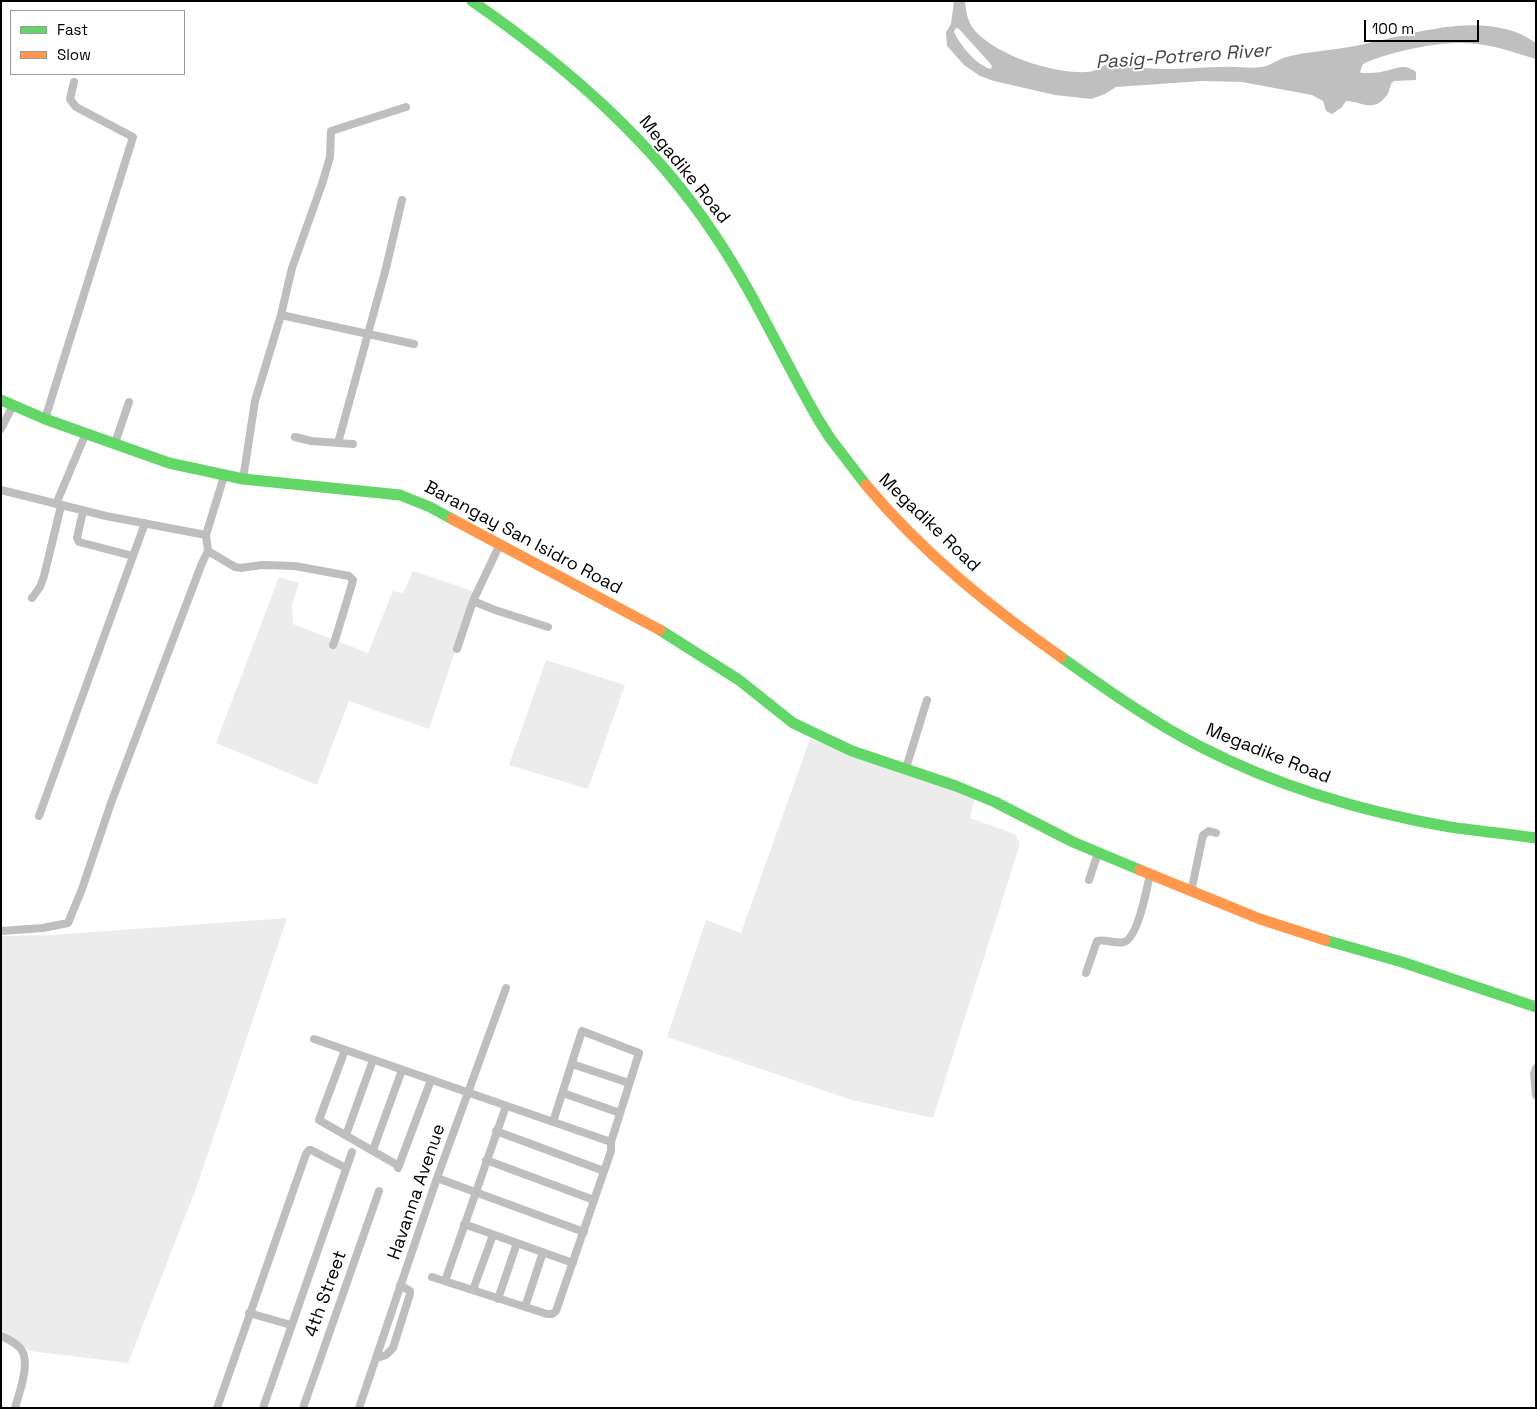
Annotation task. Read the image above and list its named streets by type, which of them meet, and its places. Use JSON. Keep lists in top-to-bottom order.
{
  "streets": {
    "street": [
      "Megadike Road",
      "Barangay San Isidro Road",
      "Havanna Avenue",
      "4th Street"
    ]
  },
  "water": ["Pasig-Potrero River"],
  "legend": ["Fast", "Slow"],
  "scale_bar": "100 m"
}
